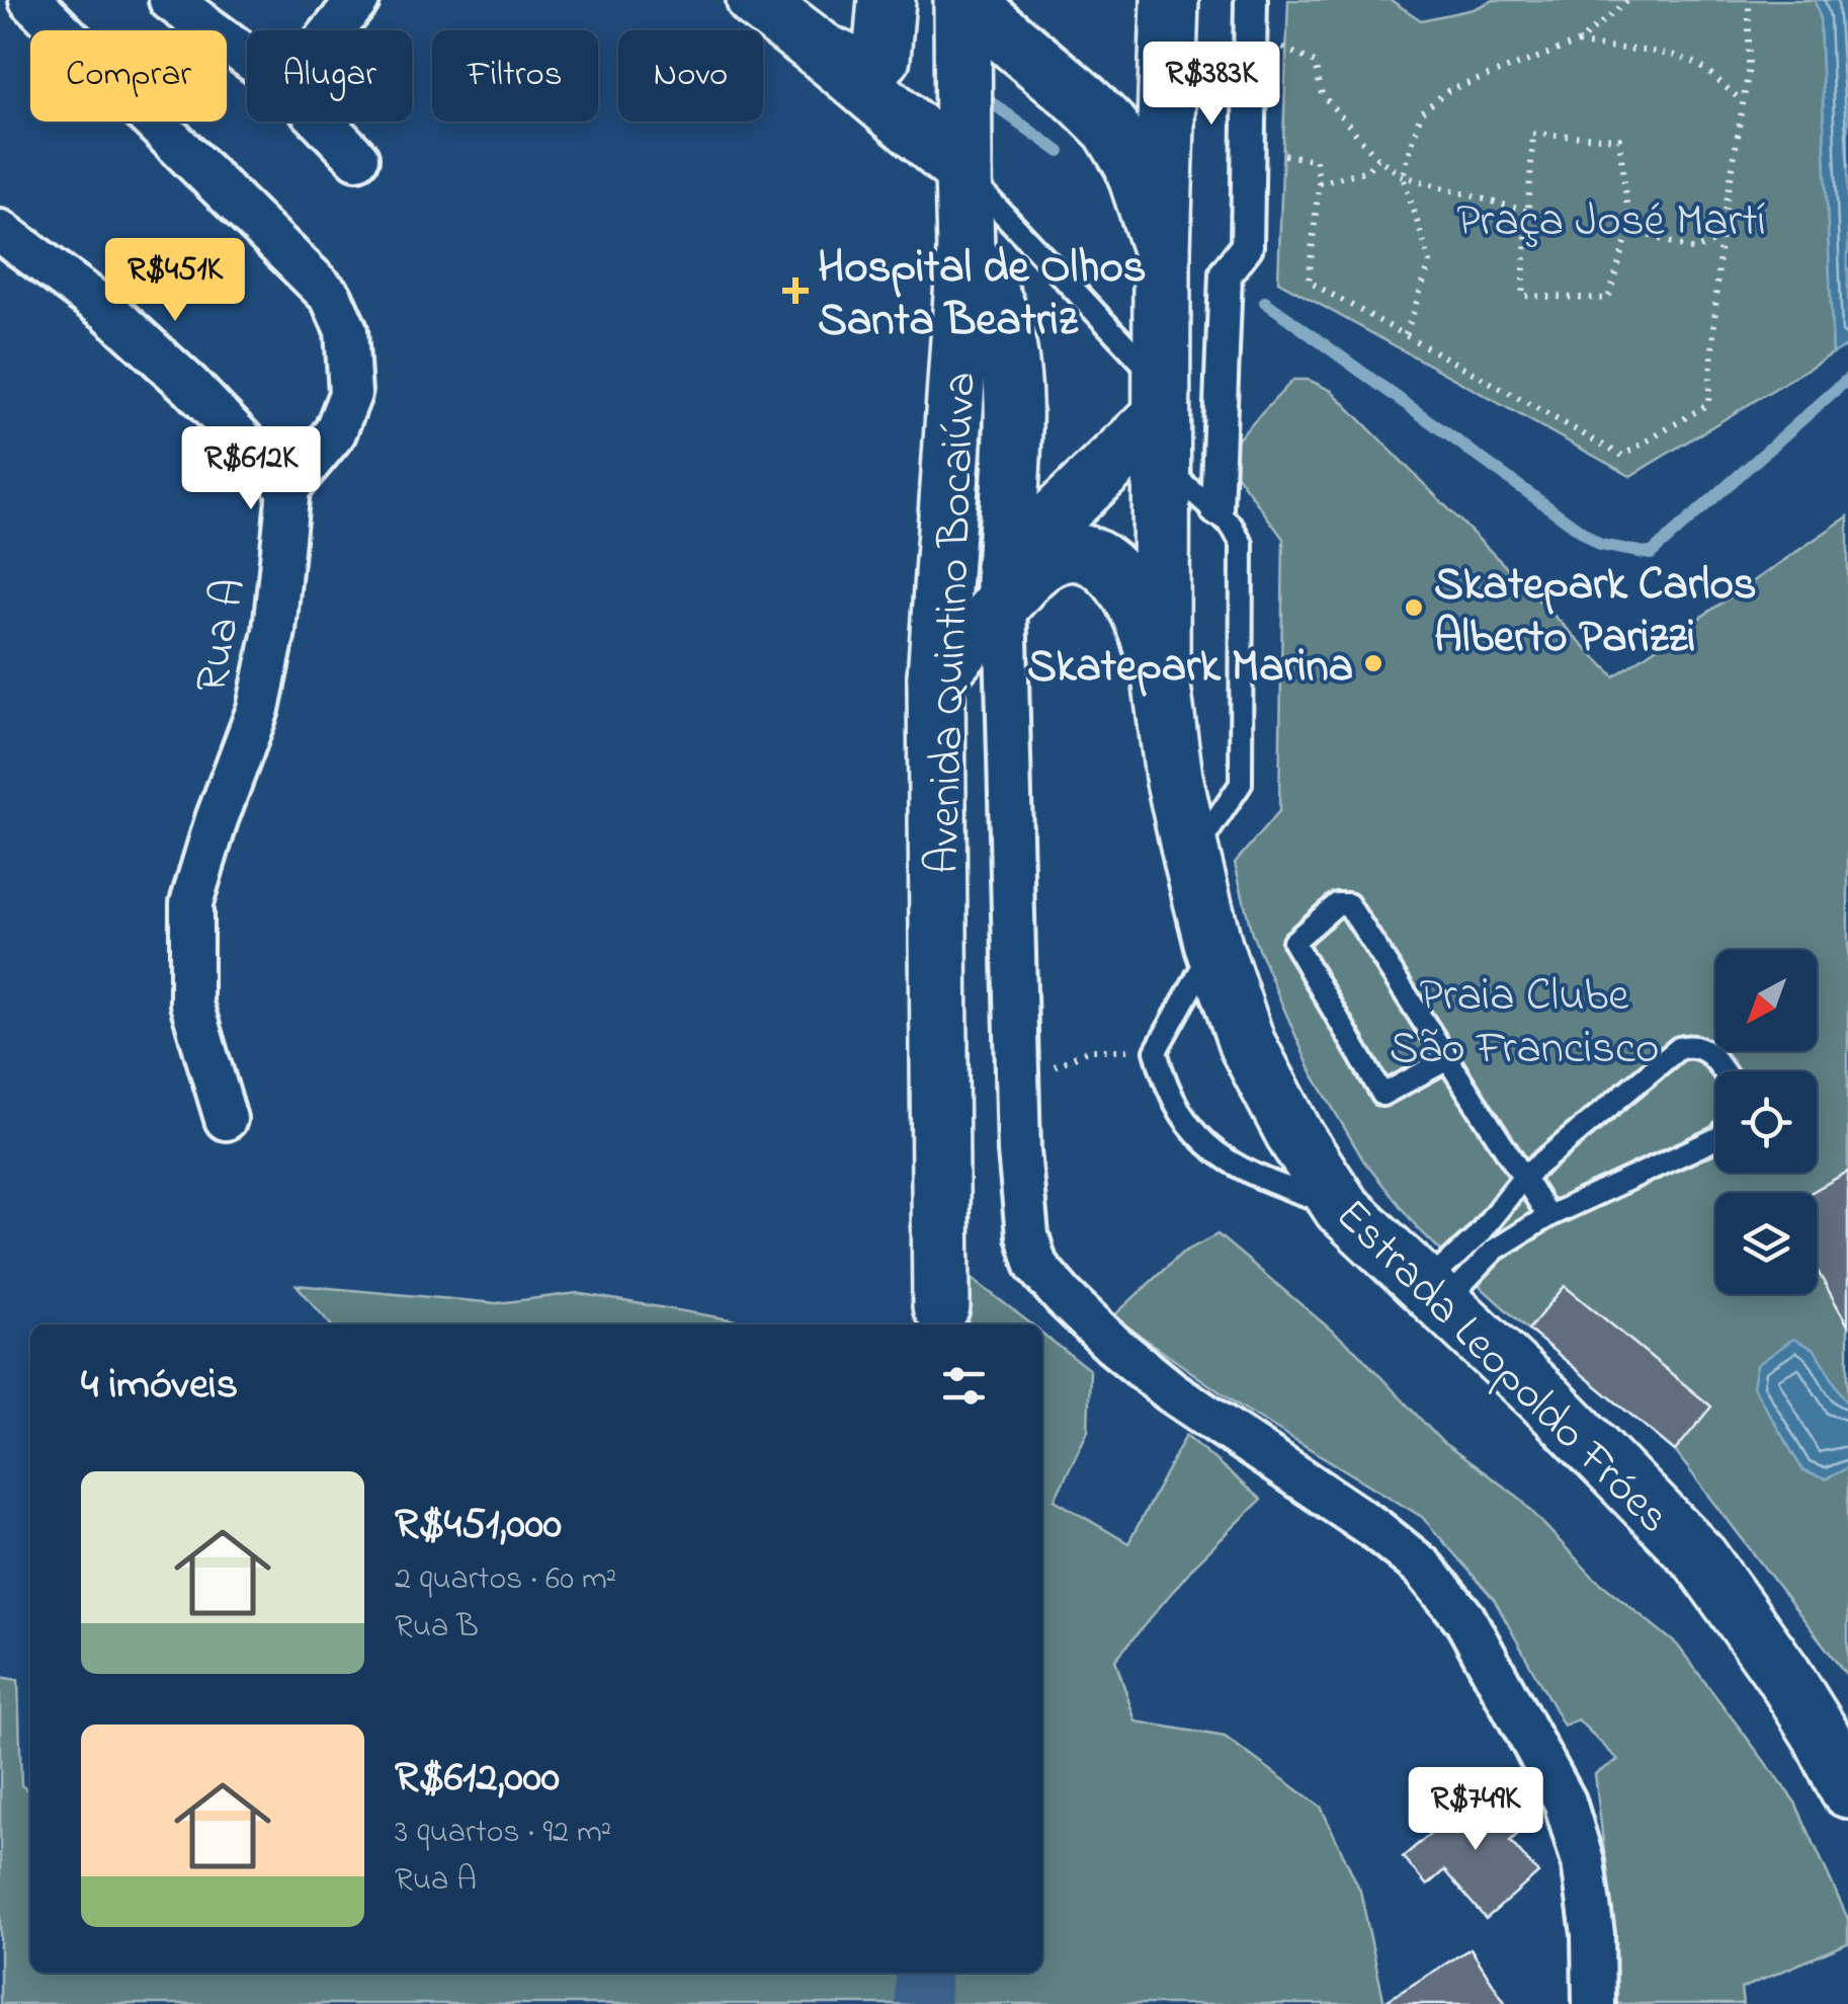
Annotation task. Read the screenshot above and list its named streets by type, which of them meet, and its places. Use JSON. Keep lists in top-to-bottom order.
{
  "streets": {
    "main road": ["Avenida Quintino Bocaiúva", "Estrada Leopoldo Fróes"],
    "street": ["Rua A"]
  },
  "parks": ["Praça José Martí", "Praia Clube São Francisco"],
  "places": {
    "health": ["Hospital de Olhos Santa Beatriz"],
    "other": ["Skatepark Carlos Alberto Parizzi", "Skatepark Marina"]
  },
  "north": "bottom left",
  "page": {
    "chip": [
      "Comprar",
      "Alugar",
      "Filtros",
      "Novo"
    ],
    "price": [
      "R$383K",
      "R$451K",
      "R$612K",
      "R$749K"
    ],
    "heading": "4 imóveis",
    "list": [
      {
        "name": "R$451,000",
        "note": "2 quartos · 60 m² · Rua B"
      },
      {
        "name": "R$612,000",
        "note": "3 quartos · 92 m² · Rua A"
      }
    ]
  }
}
